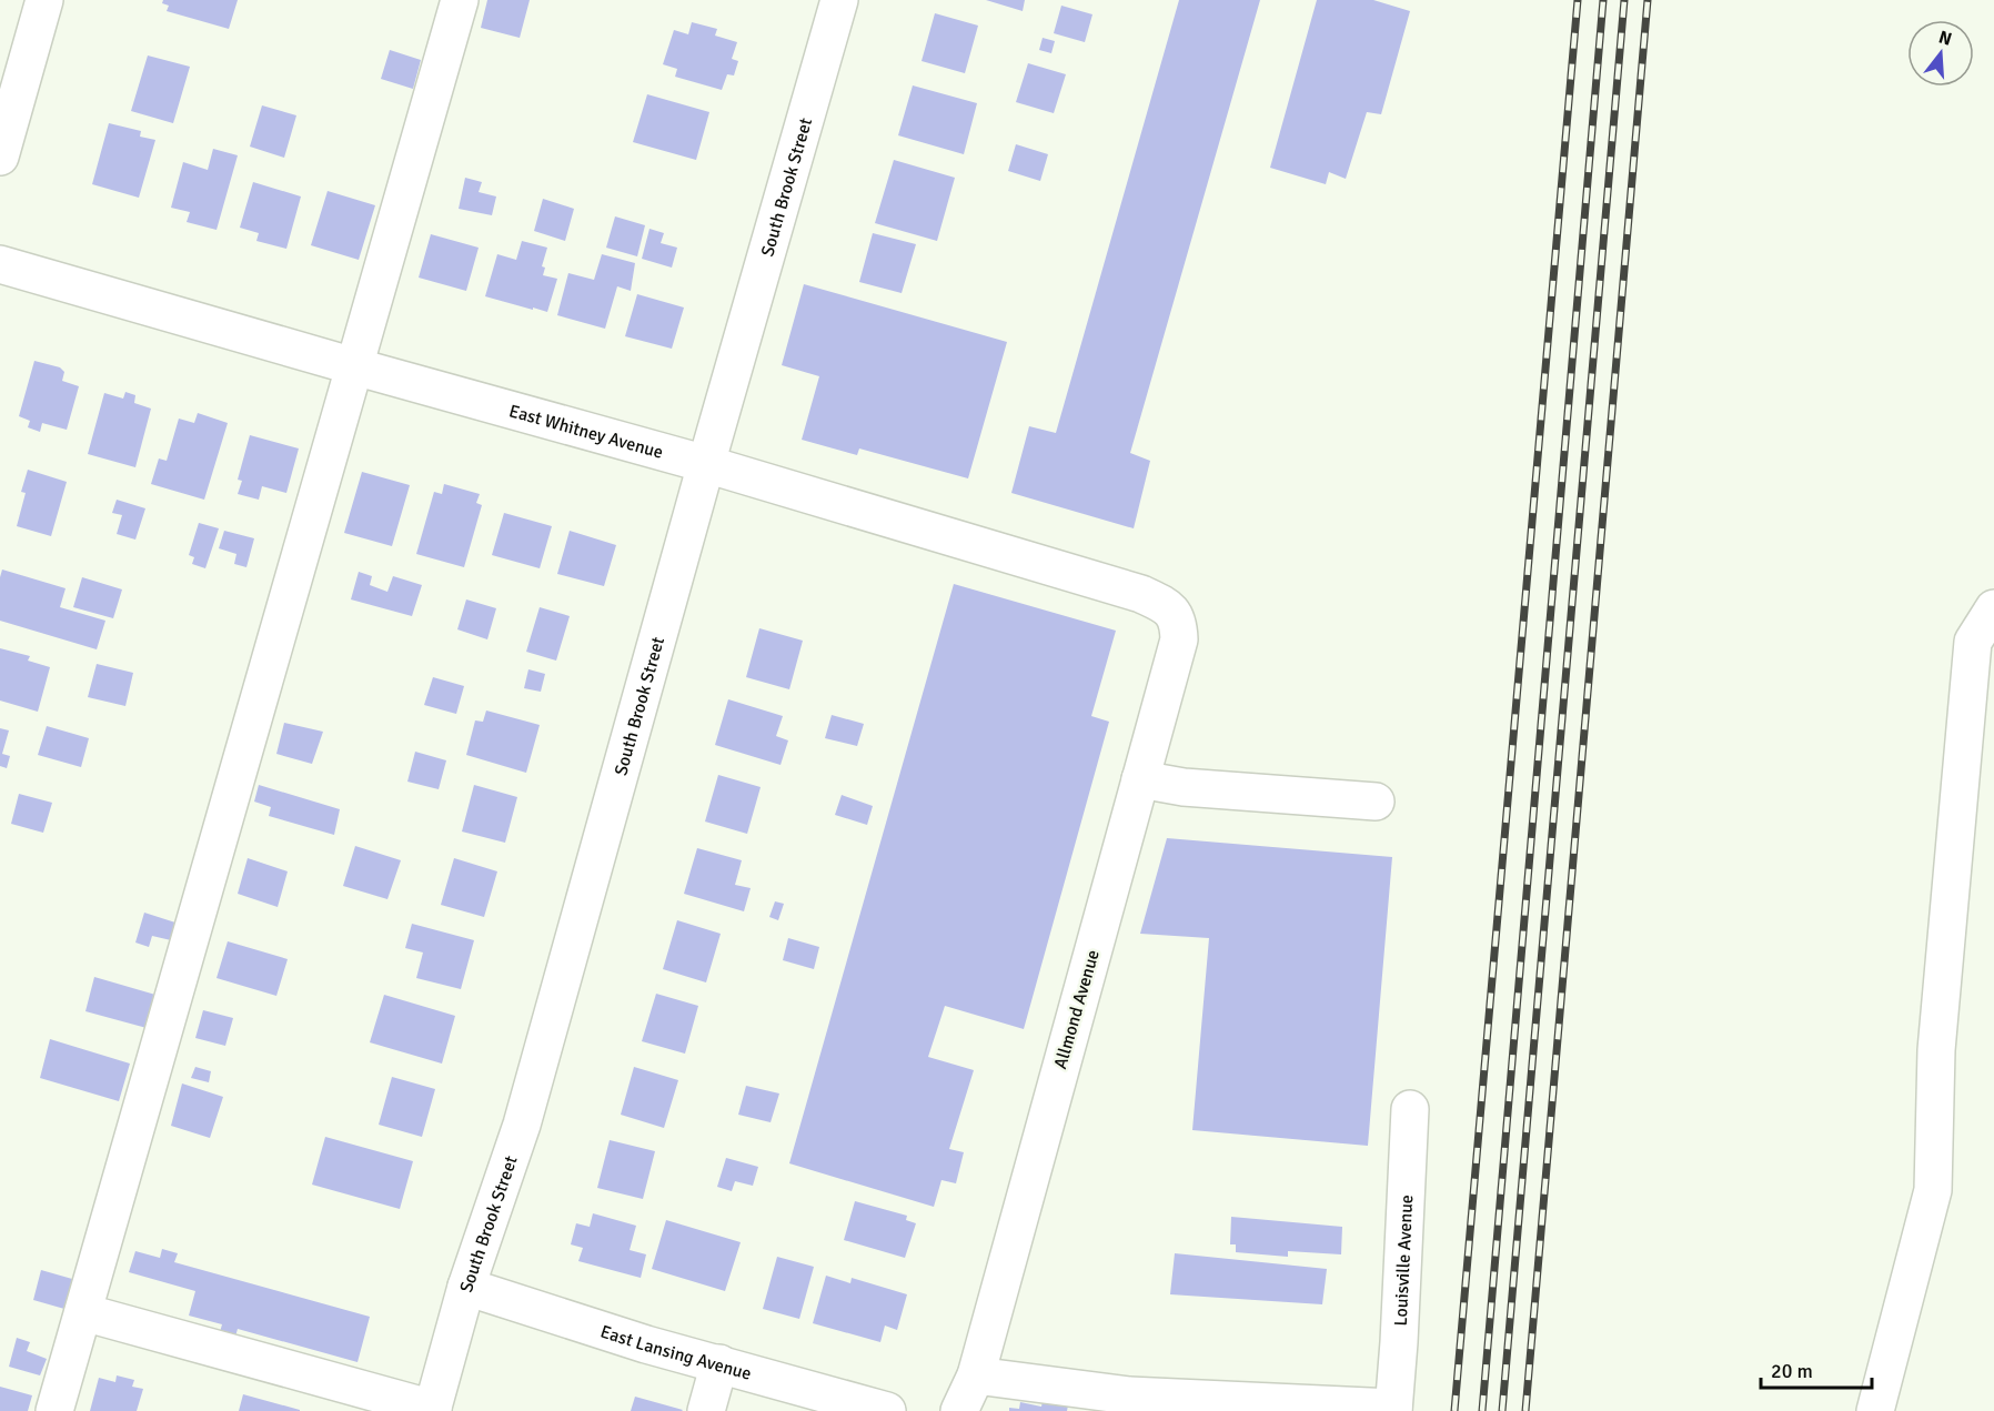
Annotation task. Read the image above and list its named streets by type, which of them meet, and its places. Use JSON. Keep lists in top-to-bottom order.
{
  "streets": {
    "street": [
      "South Brook Street",
      "East Whitney Avenue",
      "Allmond Avenue",
      "Louisville Avenue",
      "East Lansing Avenue"
    ]
  },
  "crossings": [
    ["South Brook Street", "East Whitney Avenue"],
    ["South Brook Street", "East Lansing Avenue"],
    ["East Whitney Avenue", "Allmond Avenue"]
  ],
  "scale_bar": "20 m",
  "north": "top"
}
